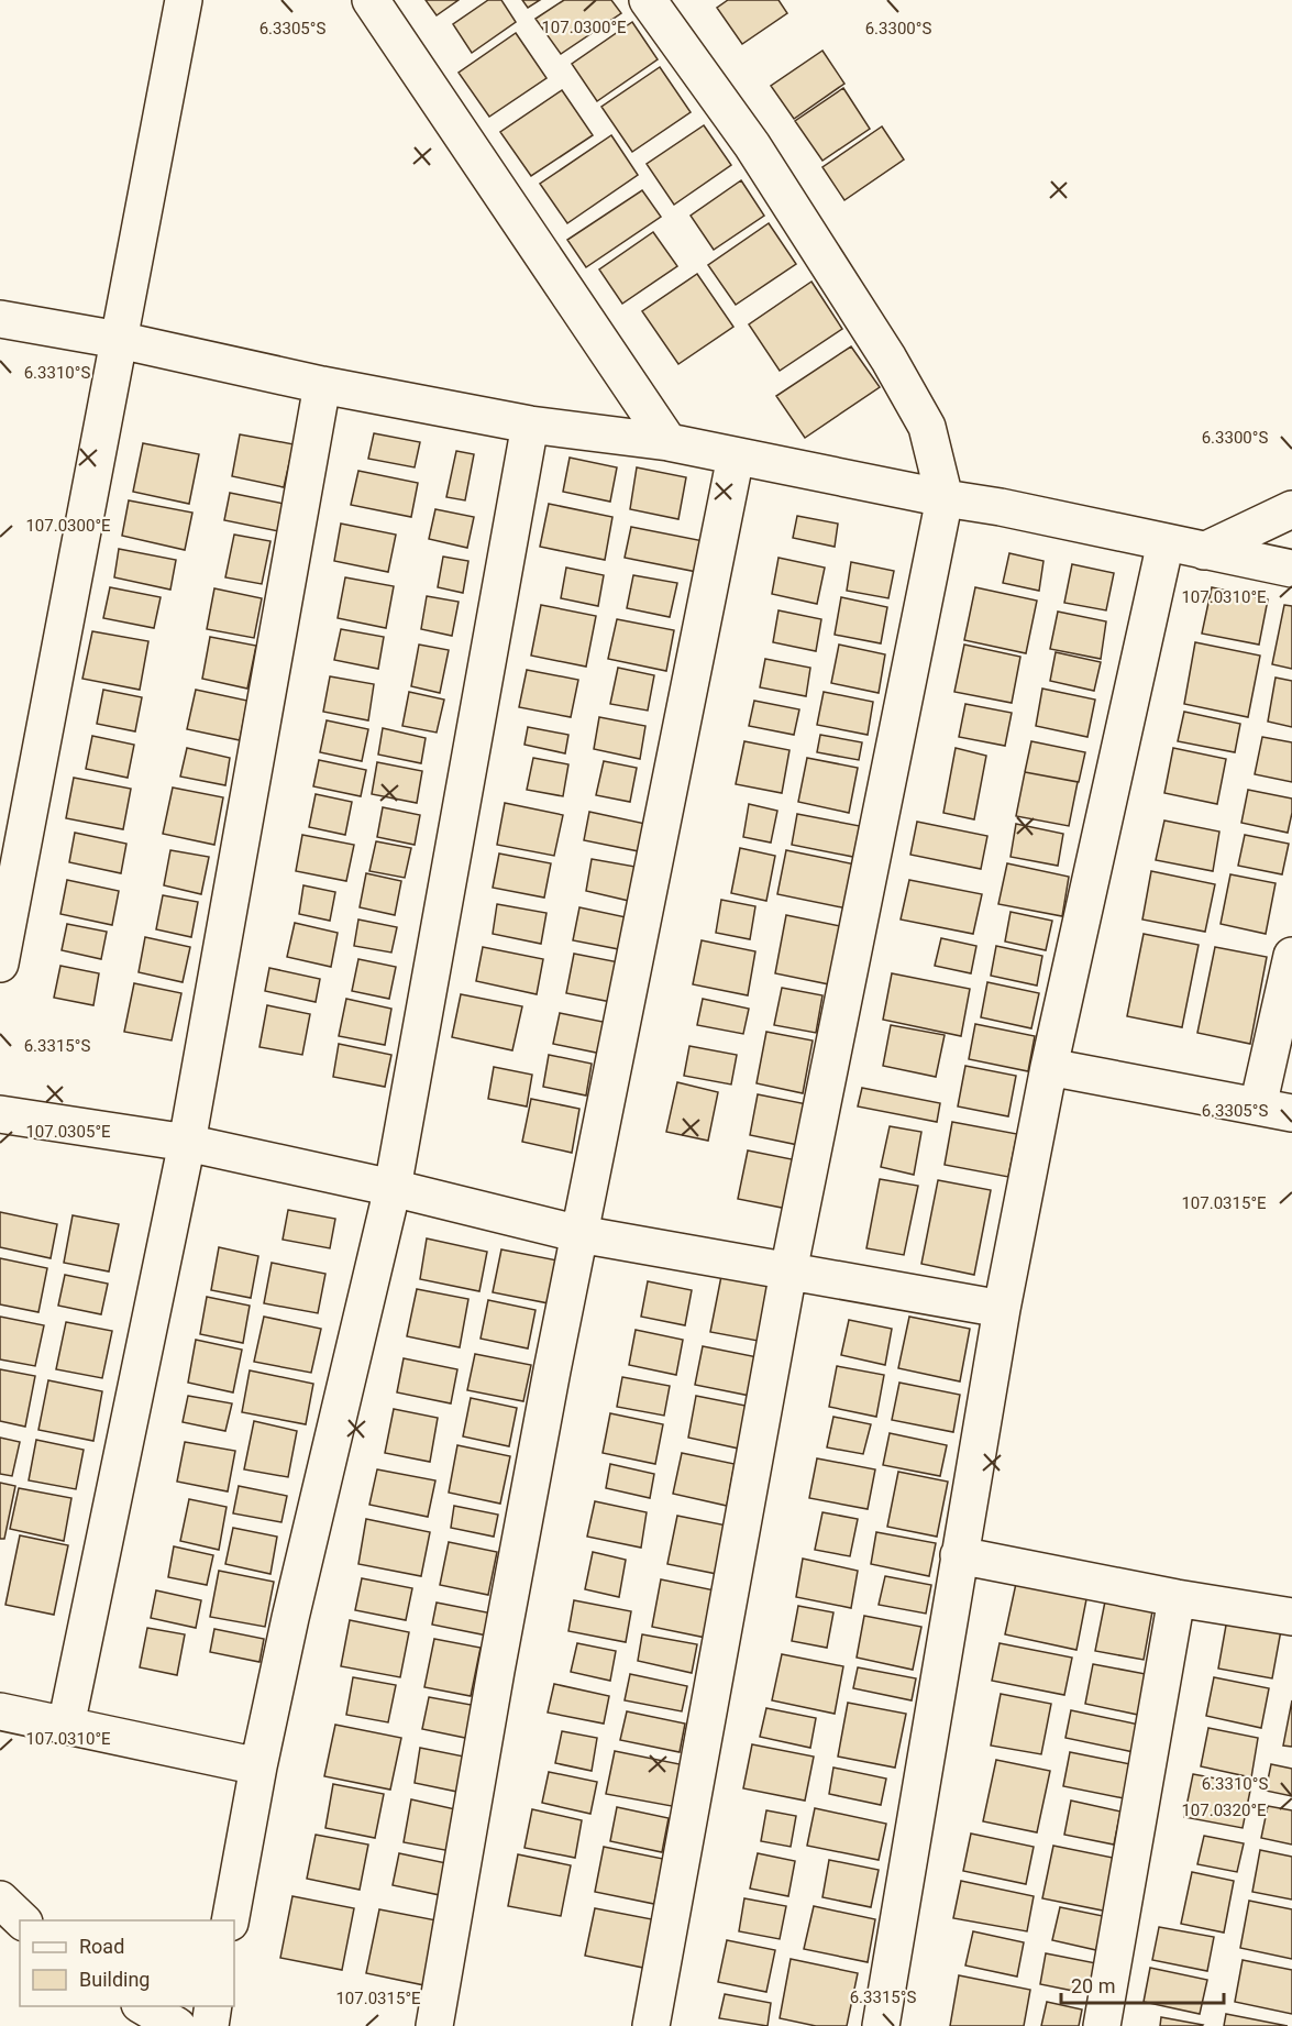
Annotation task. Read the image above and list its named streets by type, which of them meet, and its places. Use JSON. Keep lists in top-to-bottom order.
{
  "legend": ["Road", "Building"],
  "scale_bar": "20 m",
  "coordinates": [
    "107.0300°E",
    "6.3305°S",
    "6.3300°S",
    "6.3310°S",
    "107.0310°E",
    "6.3315°S",
    "107.0305°E",
    "107.0315°E",
    "107.0320°E"
  ]
}
